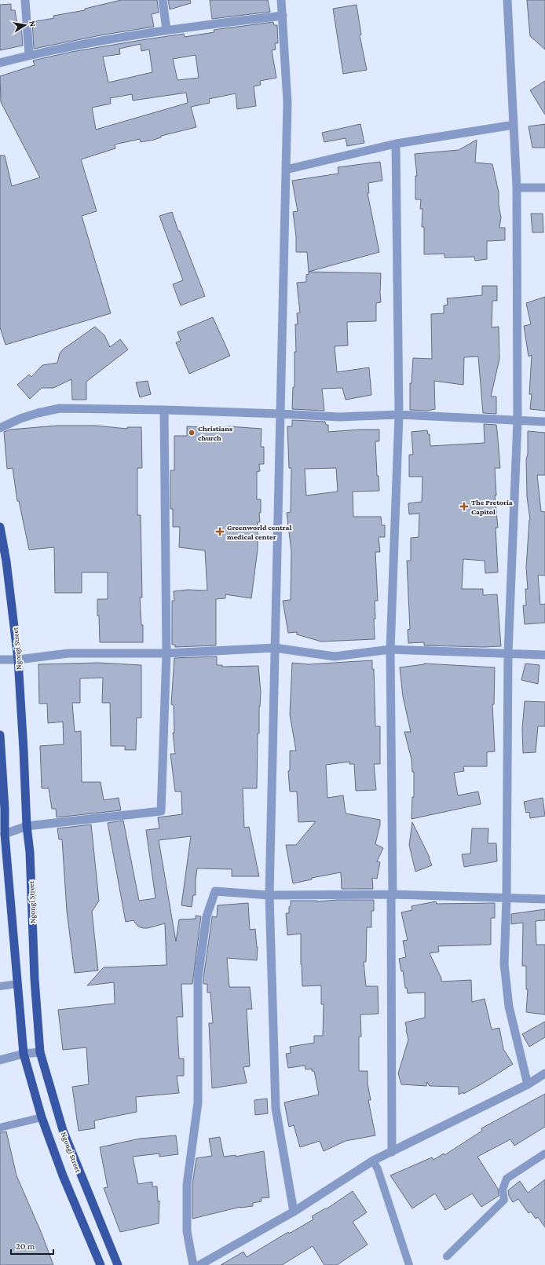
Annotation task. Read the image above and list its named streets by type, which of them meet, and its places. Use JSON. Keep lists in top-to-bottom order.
{
  "streets": {
    "main road": ["Ngongi Street"]
  },
  "places": {
    "other": ["Christians church"],
    "health": ["The Pretoria Capitol", "Greenworld central medical center"]
  },
  "scale_bar": "20 m",
  "north": "right"
}
